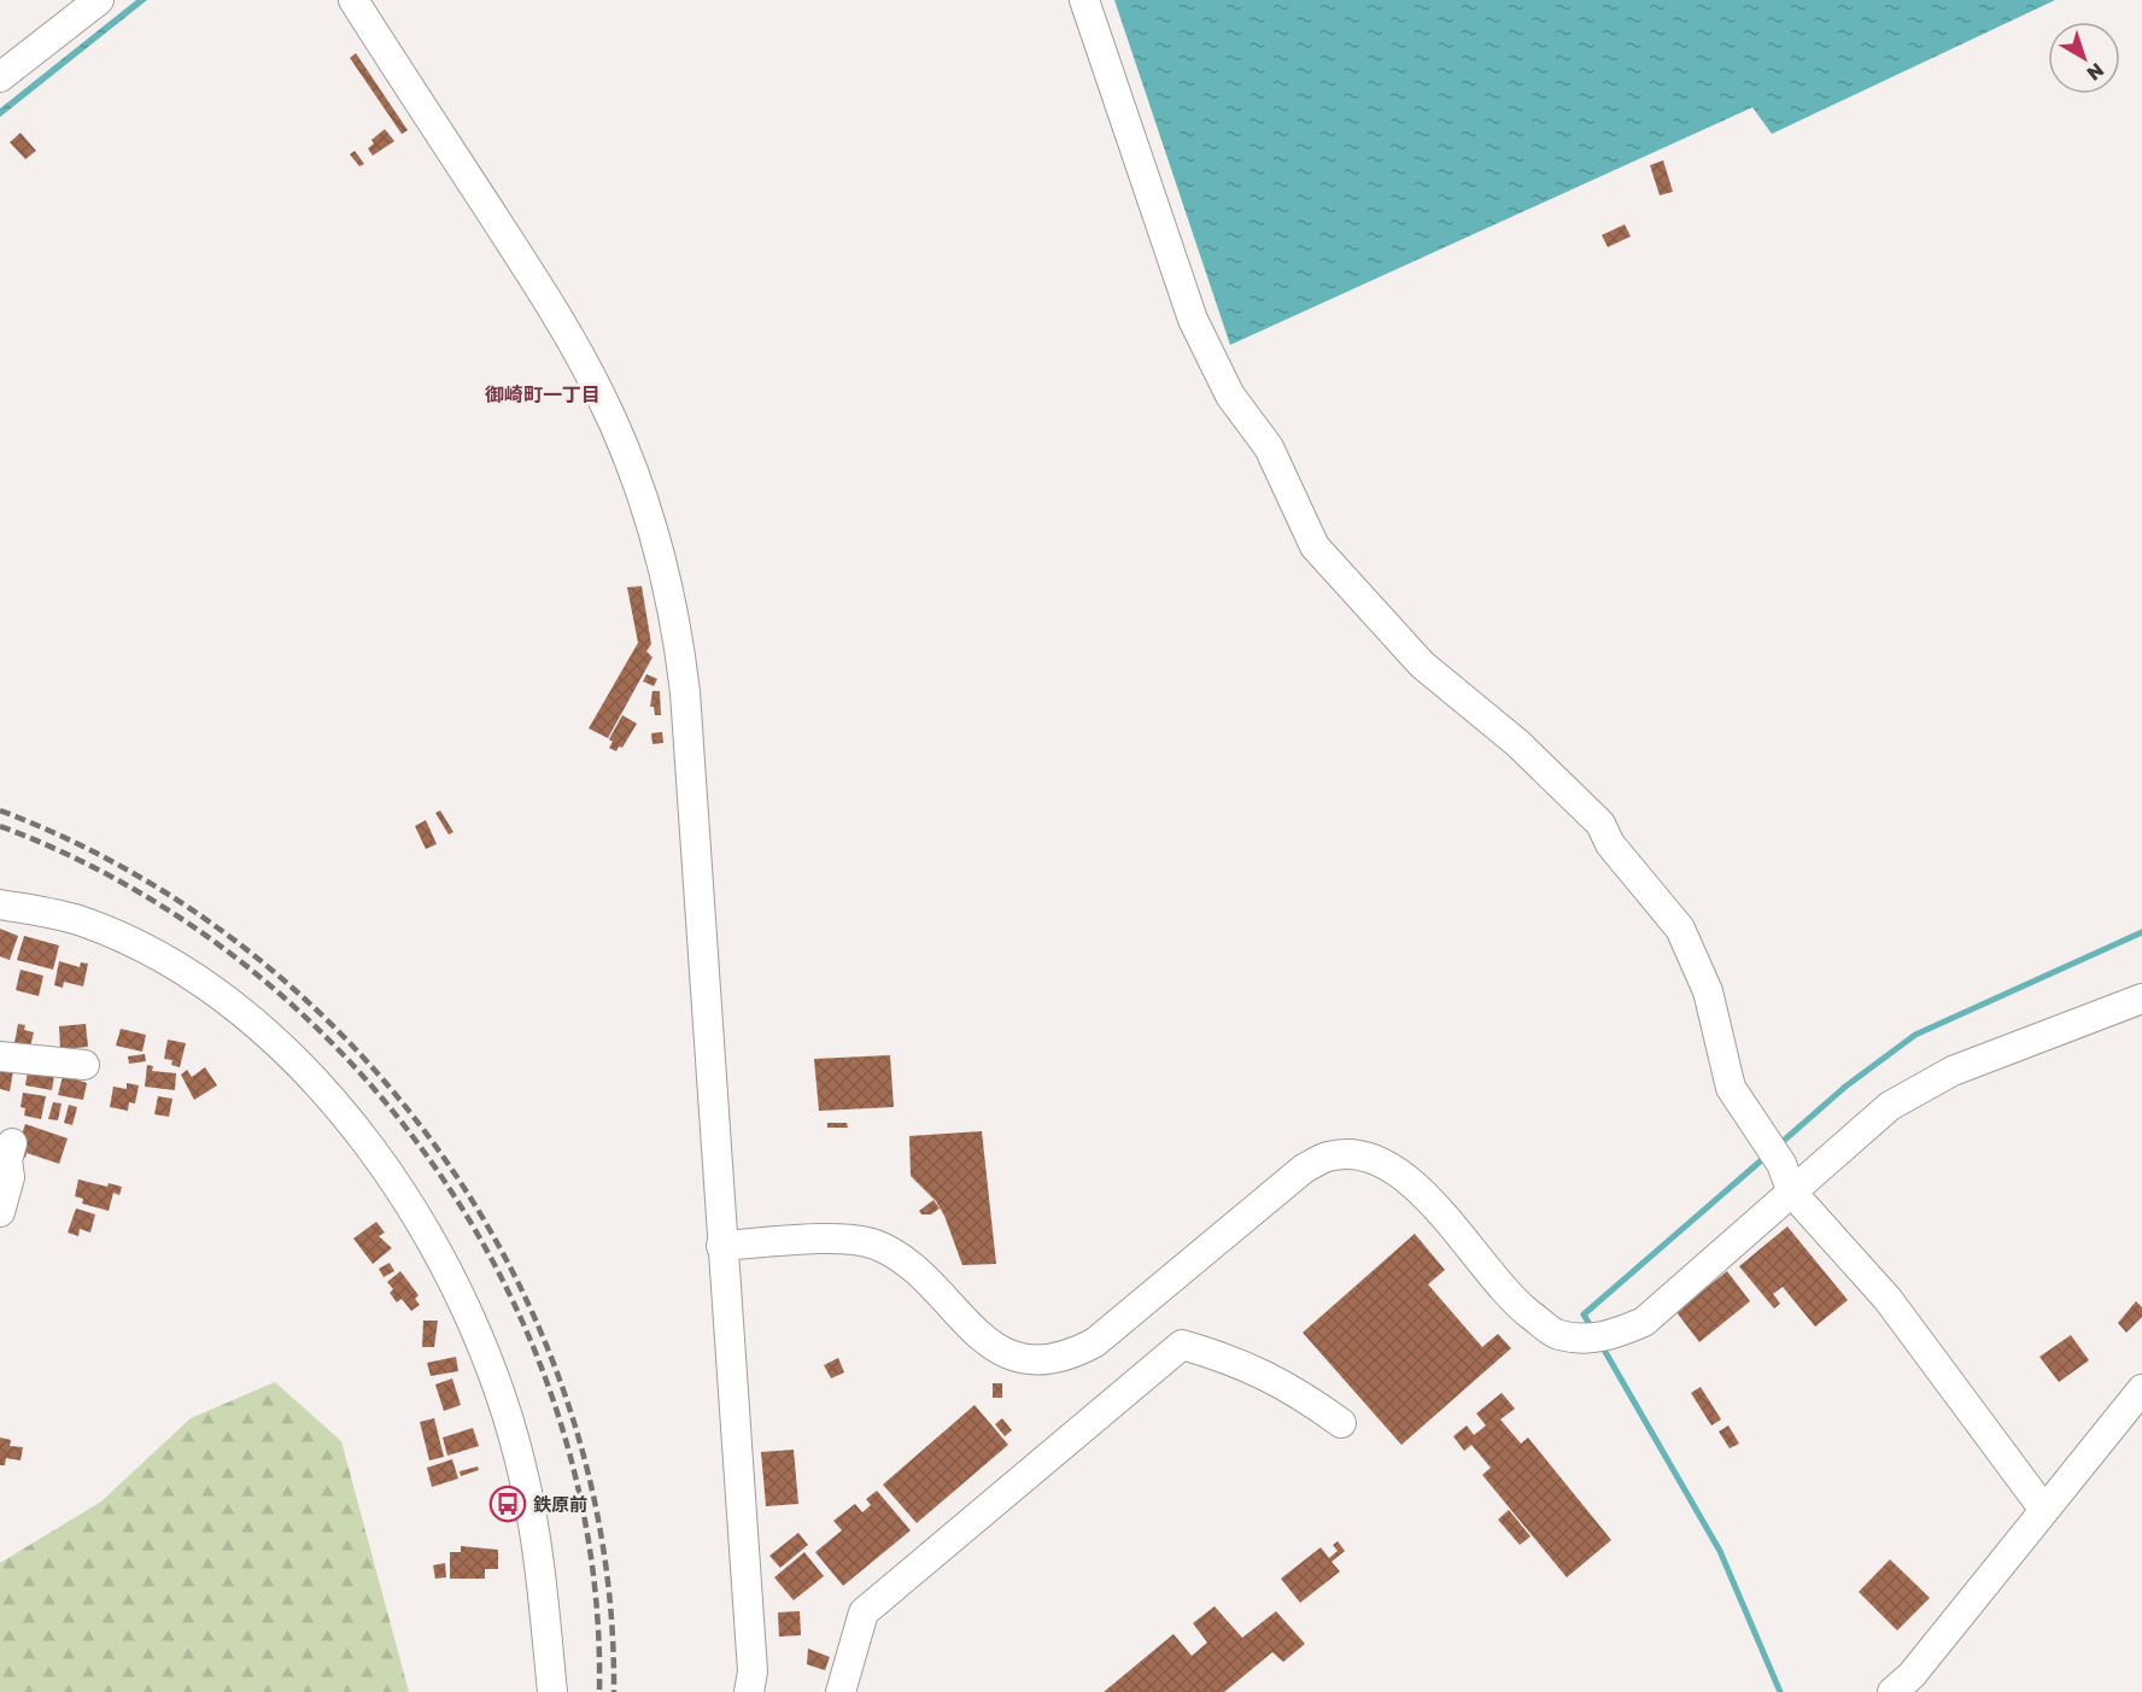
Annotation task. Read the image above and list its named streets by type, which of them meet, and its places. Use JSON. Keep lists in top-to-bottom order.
{
  "districts": ["御崎町一丁目"],
  "places": {
    "bus stop": ["鉄原前"]
  },
  "north": "bottom right"
}
